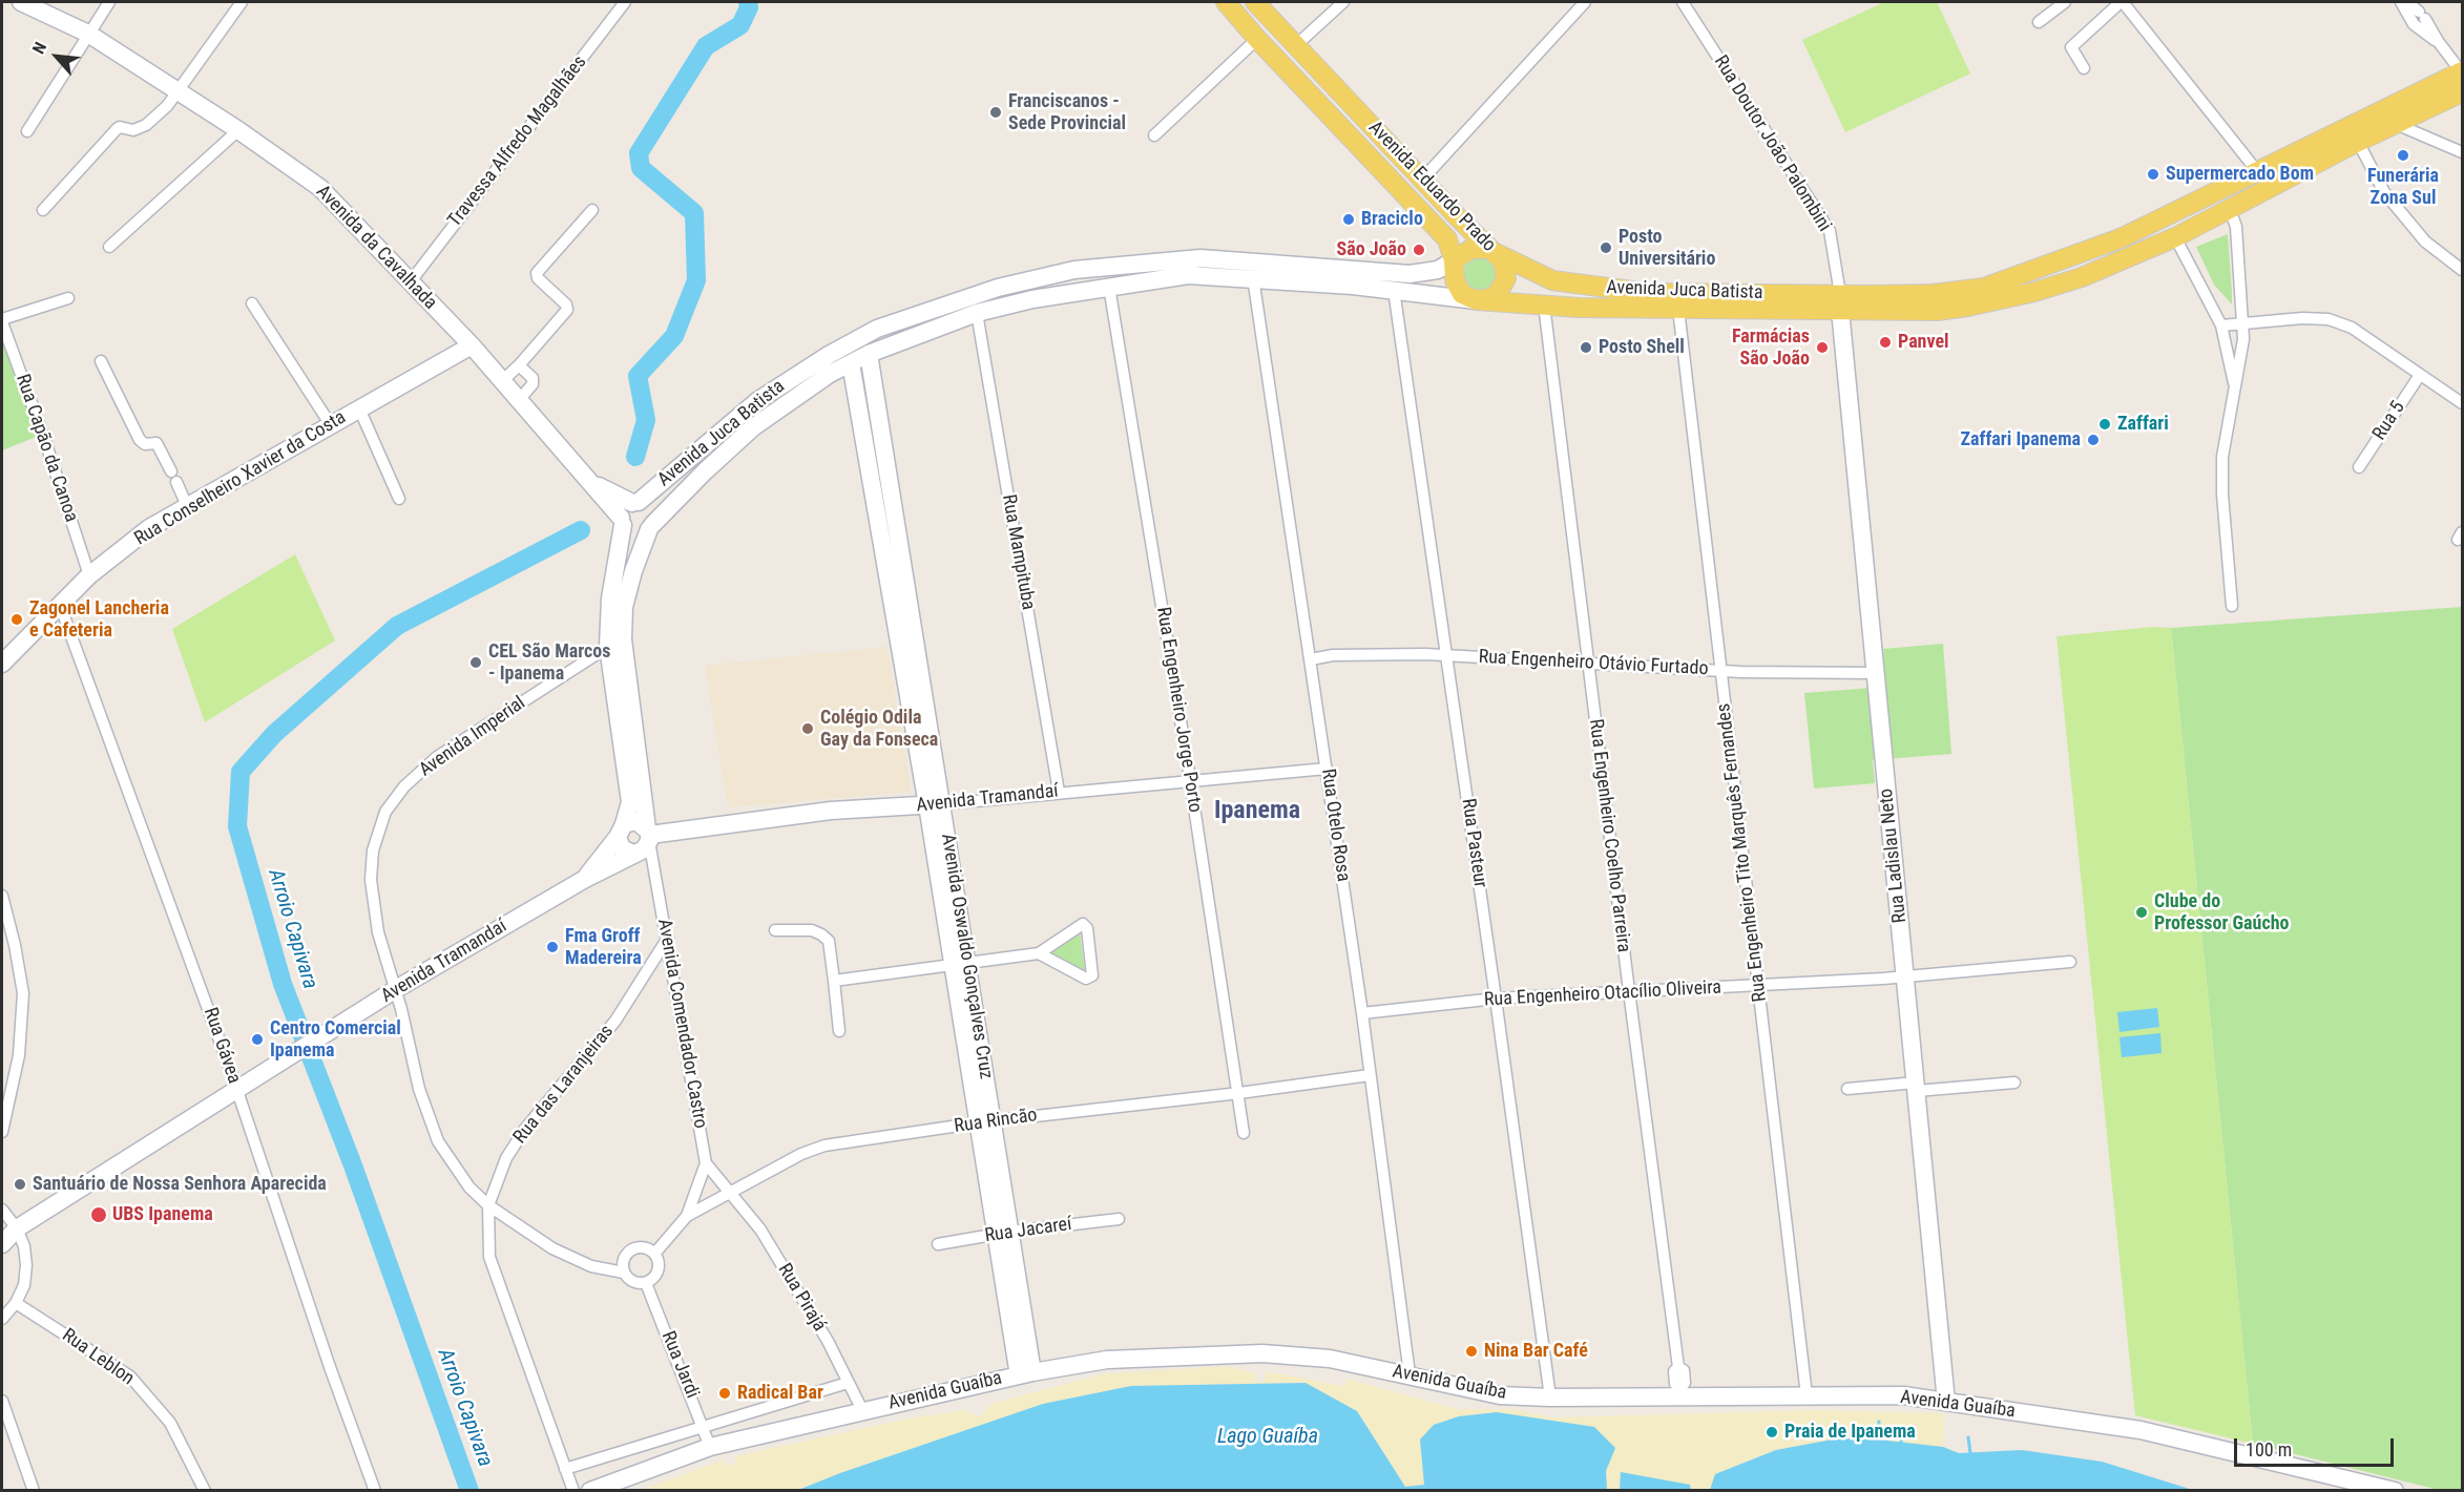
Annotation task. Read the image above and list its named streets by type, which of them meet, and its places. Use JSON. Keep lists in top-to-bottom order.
{
  "streets": {
    "main road": ["Avenida Eduardo Prado", "Avenida Juca Batista"],
    "street": [
      "Travessa Alfredo Magalhães",
      "Rua Doutor João Palombini",
      "Avenida da Cavalhada",
      "Rua 5",
      "Rua Capão da Canoa",
      "Rua Conselheiro Xavier da Costa",
      "Rua Mampituba",
      "Rua Engenheiro Otávio Furtado",
      "Rua Engenheiro Jorge Porto",
      "Avenida Imperial",
      "Avenida Tramandaí",
      "Rua Otelo Rosa",
      "Rua Engenheiro Coelho Parreira",
      "Rua Pasteur",
      "Rua Engenheiro Tito Marquês Fernandes",
      "Rua Ladislau Neto",
      "Avenida Oswaldo Gonçalves Cruz",
      "Rua Engenheiro Otacílio Oliveira",
      "Avenida Comendador Castro",
      "Rua Gávea",
      "Rua das Laranjeiras",
      "Rua Rincão",
      "Rua Jacareí",
      "Rua Pirajá",
      "Rua Leblon",
      "Rua Jardi",
      "Avenida Guaíba"
    ]
  },
  "crossings": [
    ["Travessa Alfredo Magalhães", "Avenida da Cavalhada"],
    ["Rua Doutor João Palombini", "Avenida Juca Batista"],
    ["Rua Doutor João Palombini", "Rua Ladislau Neto"],
    ["Avenida Eduardo Prado", "Avenida Juca Batista"],
    ["Avenida da Cavalhada", "Avenida Juca Batista"],
    ["Avenida da Cavalhada", "Rua Conselheiro Xavier da Costa"],
    ["Avenida da Cavalhada", "Avenida Comendador Castro"],
    ["Avenida Juca Batista", "Rua Mampituba"],
    ["Avenida Juca Batista", "Rua Engenheiro Jorge Porto"],
    ["Avenida Juca Batista", "Rua Otelo Rosa"],
    ["Avenida Juca Batista", "Rua Engenheiro Coelho Parreira"],
    ["Avenida Juca Batista", "Rua Pasteur"],
    ["Avenida Juca Batista", "Rua Engenheiro Tito Marquês Fernandes"],
    ["Avenida Juca Batista", "Rua Ladislau Neto"],
    ["Avenida Juca Batista", "Avenida Oswaldo Gonçalves Cruz"],
    ["Avenida Juca Batista", "Avenida Comendador Castro"],
    ["Rua Capão da Canoa", "Rua Conselheiro Xavier da Costa"],
    ["Rua Conselheiro Xavier da Costa", "Rua Gávea"],
    ["Rua Mampituba", "Avenida Tramandaí"],
    ["Rua Engenheiro Otávio Furtado", "Rua Otelo Rosa"],
    ["Rua Engenheiro Otávio Furtado", "Rua Engenheiro Coelho Parreira"],
    ["Rua Engenheiro Otávio Furtado", "Rua Pasteur"],
    ["Rua Engenheiro Otávio Furtado", "Rua Engenheiro Tito Marquês Fernandes"],
    ["Rua Engenheiro Otávio Furtado", "Rua Ladislau Neto"],
    ["Rua Engenheiro Jorge Porto", "Avenida Tramandaí"],
    ["Rua Engenheiro Jorge Porto", "Rua Rincão"],
    ["Avenida Imperial", "Avenida Tramandaí"],
    ["Avenida Imperial", "Rua das Laranjeiras"],
    ["Avenida Imperial", "Rua Rincão"],
    ["Avenida Imperial", "Rua Jardi"],
    ["Avenida Tramandaí", "Rua Otelo Rosa"],
    ["Avenida Tramandaí", "Avenida Oswaldo Gonçalves Cruz"],
    ["Avenida Tramandaí", "Avenida Comendador Castro"],
    ["Avenida Tramandaí", "Rua Gávea"],
    ["Rua Otelo Rosa", "Rua Engenheiro Otacílio Oliveira"],
    ["Rua Otelo Rosa", "Rua Rincão"],
    ["Rua Otelo Rosa", "Avenida Guaíba"],
    ["Rua Engenheiro Coelho Parreira", "Rua Engenheiro Otacílio Oliveira"],
    ["Rua Engenheiro Coelho Parreira", "Avenida Guaíba"],
    ["Rua Pasteur", "Rua Engenheiro Otacílio Oliveira"],
    ["Rua Pasteur", "Avenida Guaíba"],
    ["Rua Engenheiro Tito Marquês Fernandes", "Rua Engenheiro Otacílio Oliveira"],
    ["Rua Engenheiro Tito Marquês Fernandes", "Avenida Guaíba"],
    ["Rua Ladislau Neto", "Rua Engenheiro Otacílio Oliveira"],
    ["Rua Ladislau Neto", "Avenida Guaíba"],
    ["Avenida Oswaldo Gonçalves Cruz", "Rua Rincão"],
    ["Avenida Oswaldo Gonçalves Cruz", "Rua Jacareí"],
    ["Avenida Oswaldo Gonçalves Cruz", "Avenida Guaíba"],
    ["Avenida Comendador Castro", "Rua das Laranjeiras"],
    ["Avenida Comendador Castro", "Rua Rincão"],
    ["Avenida Comendador Castro", "Rua Pirajá"],
    ["Rua Rincão", "Rua Pirajá"],
    ["Rua Rincão", "Rua Jardi"],
    ["Rua Pirajá", "Avenida Guaíba"],
    ["Rua Jardi", "Avenida Guaíba"]
  ],
  "districts": ["Ipanema"],
  "water": ["Arroio Capivara", "Lago Guaíba"],
  "places": [
    "Franciscanos - Sede Provincial",
    "Funerária Zona Sul",
    "Supermercado Bom",
    "Braciclo",
    "Posto Universitário",
    "São João",
    "Panvel",
    "Posto Shell",
    "Farmácias São João",
    "Zaffari",
    "Zaffari Ipanema",
    "Zagonel Lancheria e Cafeteria",
    "CEL São Marcos - Ipanema",
    "Colégio Odila Gay da Fonseca",
    "Clube do Professor Gaúcho",
    "Fma Groff Madereira",
    "Centro Comercial Ipanema",
    "Santuário de Nossa Senhora Aparecida",
    "UBS Ipanema",
    "Nina Bar Café",
    "Radical Bar",
    "Praia de Ipanema"
  ],
  "scale_bar": "100 m",
  "north": "top left"
}
